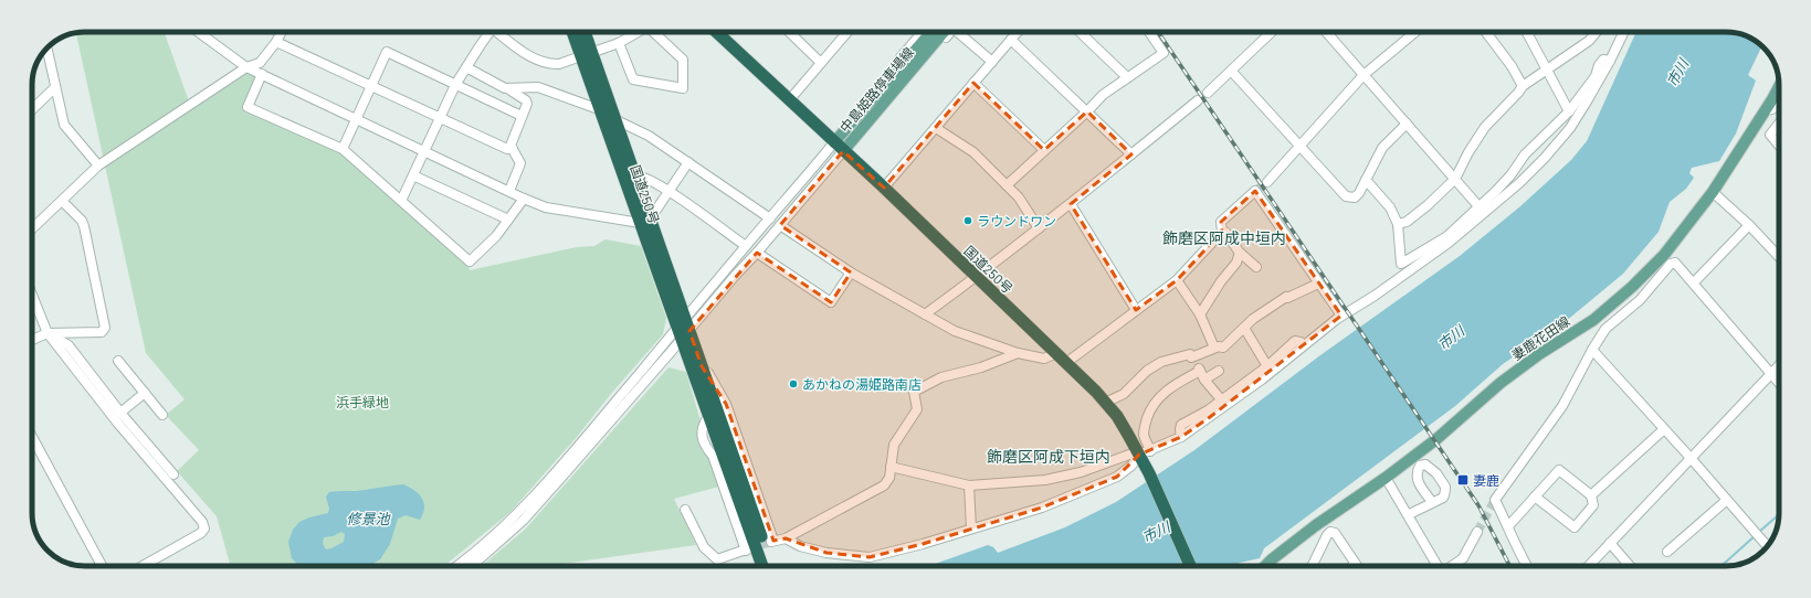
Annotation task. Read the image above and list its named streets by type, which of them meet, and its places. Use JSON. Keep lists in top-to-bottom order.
{
  "streets": {
    "highway": ["国道250号"],
    "main road": ["中島姫路停車場線", "妻鹿花田線"]
  },
  "crossings": [
    ["中島姫路停車場線", "国道250号"]
  ],
  "districts": ["飾磨区阿成中垣内", "飾磨区阿成下垣内"],
  "water": ["市川", "修景池"],
  "parks": ["浜手緑地"],
  "places": {
    "other": ["ラウンドワン", "あかねの湯姫路南店"],
    "transit": ["妻鹿"]
  }
}
